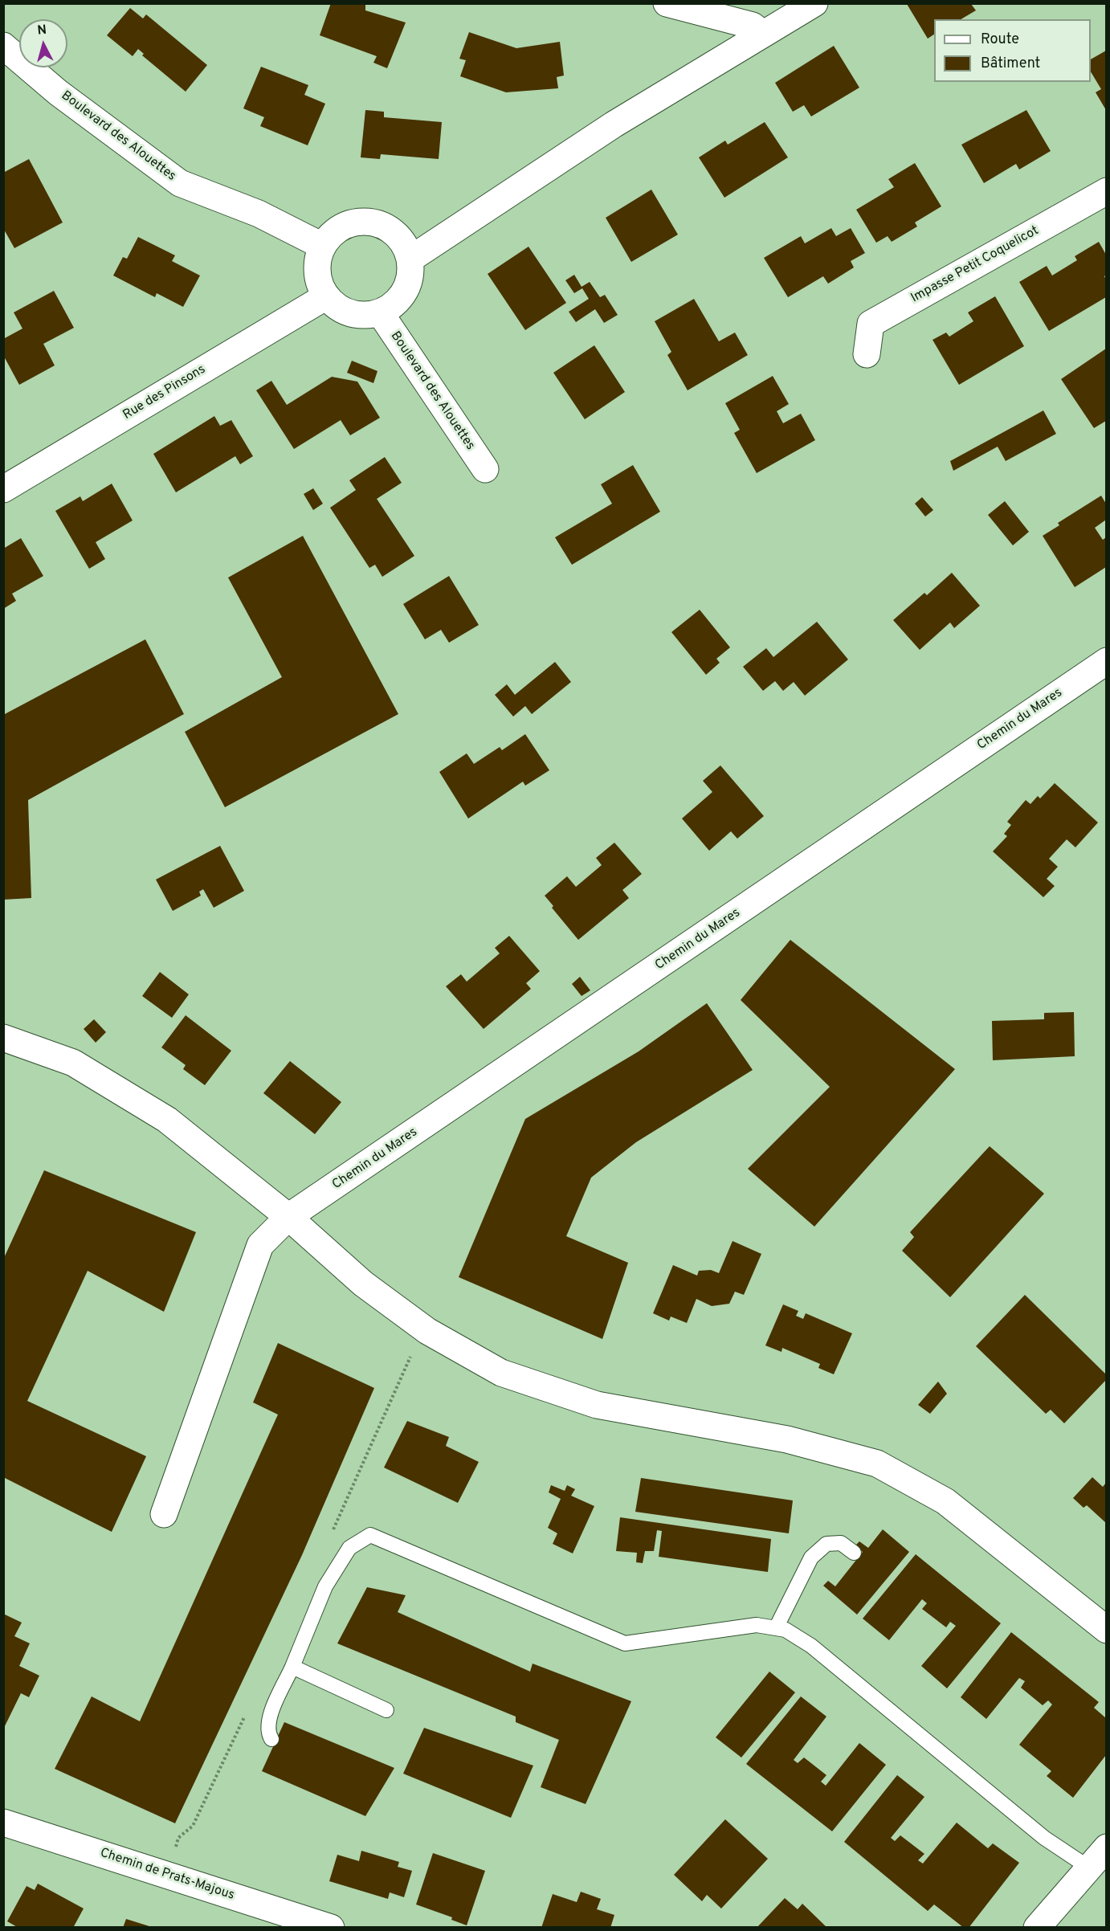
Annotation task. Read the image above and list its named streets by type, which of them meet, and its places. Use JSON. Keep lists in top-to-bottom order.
{
  "streets": {
    "street": [
      "Boulevard des Alouettes",
      "Impasse Petit Coquelicot",
      "Rue des Pinsons",
      "Chemin du Mares",
      "Chemin de Prats-Majous"
    ]
  },
  "crossings": [
    ["Boulevard des Alouettes", "Rue des Pinsons"]
  ],
  "legend": ["Route", "Bâtiment"],
  "north": "top"
}
